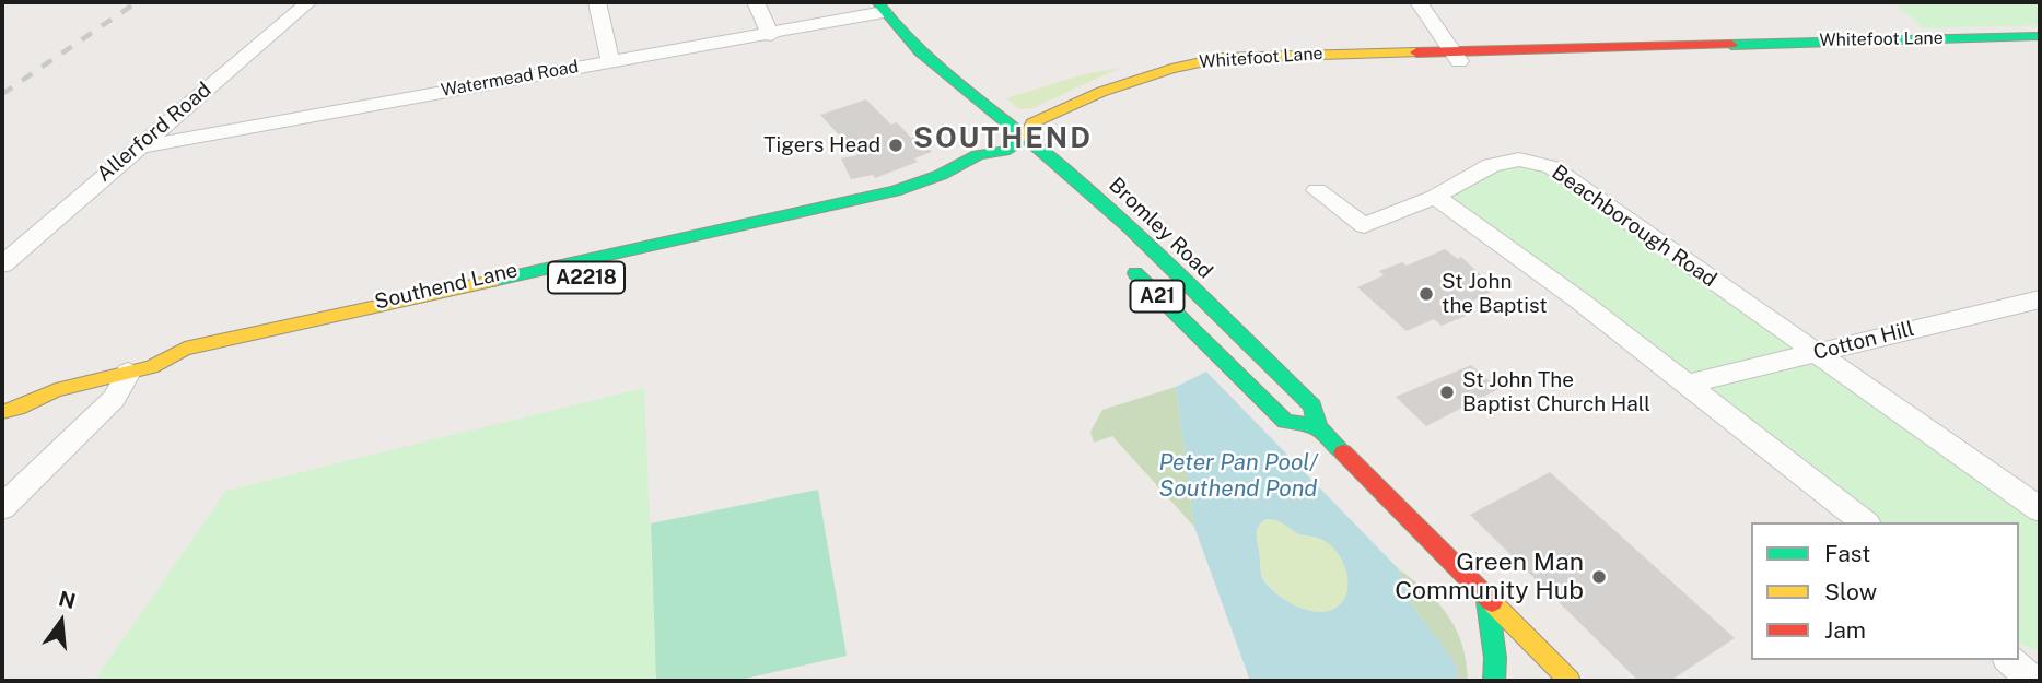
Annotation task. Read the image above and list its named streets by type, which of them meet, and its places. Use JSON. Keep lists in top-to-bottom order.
{
  "streets": {
    "main road": [
      "Whitefoot Lane",
      "Bromley Road",
      "A2218",
      "Southend Lane",
      "A21"
    ],
    "street": [
      "Watermead Road",
      "Allerford Road",
      "Beachborough Road",
      "Cotton Hill"
    ]
  },
  "crossings": [
    ["Whitefoot Lane", "Bromley Road"],
    ["Whitefoot Lane", "Southend Lane"],
    ["Watermead Road", "Allerford Road"],
    ["Watermead Road", "Bromley Road"],
    ["Beachborough Road", "Cotton Hill"],
    ["Bromley Road", "Southend Lane"],
    ["Bromley Road", "A21"]
  ],
  "districts": ["SOUTHEND"],
  "water": ["Peter Pan Pool/ Southend Pond"],
  "places": [
    "Tigers Head",
    "St John the Baptist",
    "St John The Baptist Church Hall",
    "Green Man Community Hub"
  ],
  "legend": ["Fast", "Slow", "Jam"],
  "north": "top"
}
